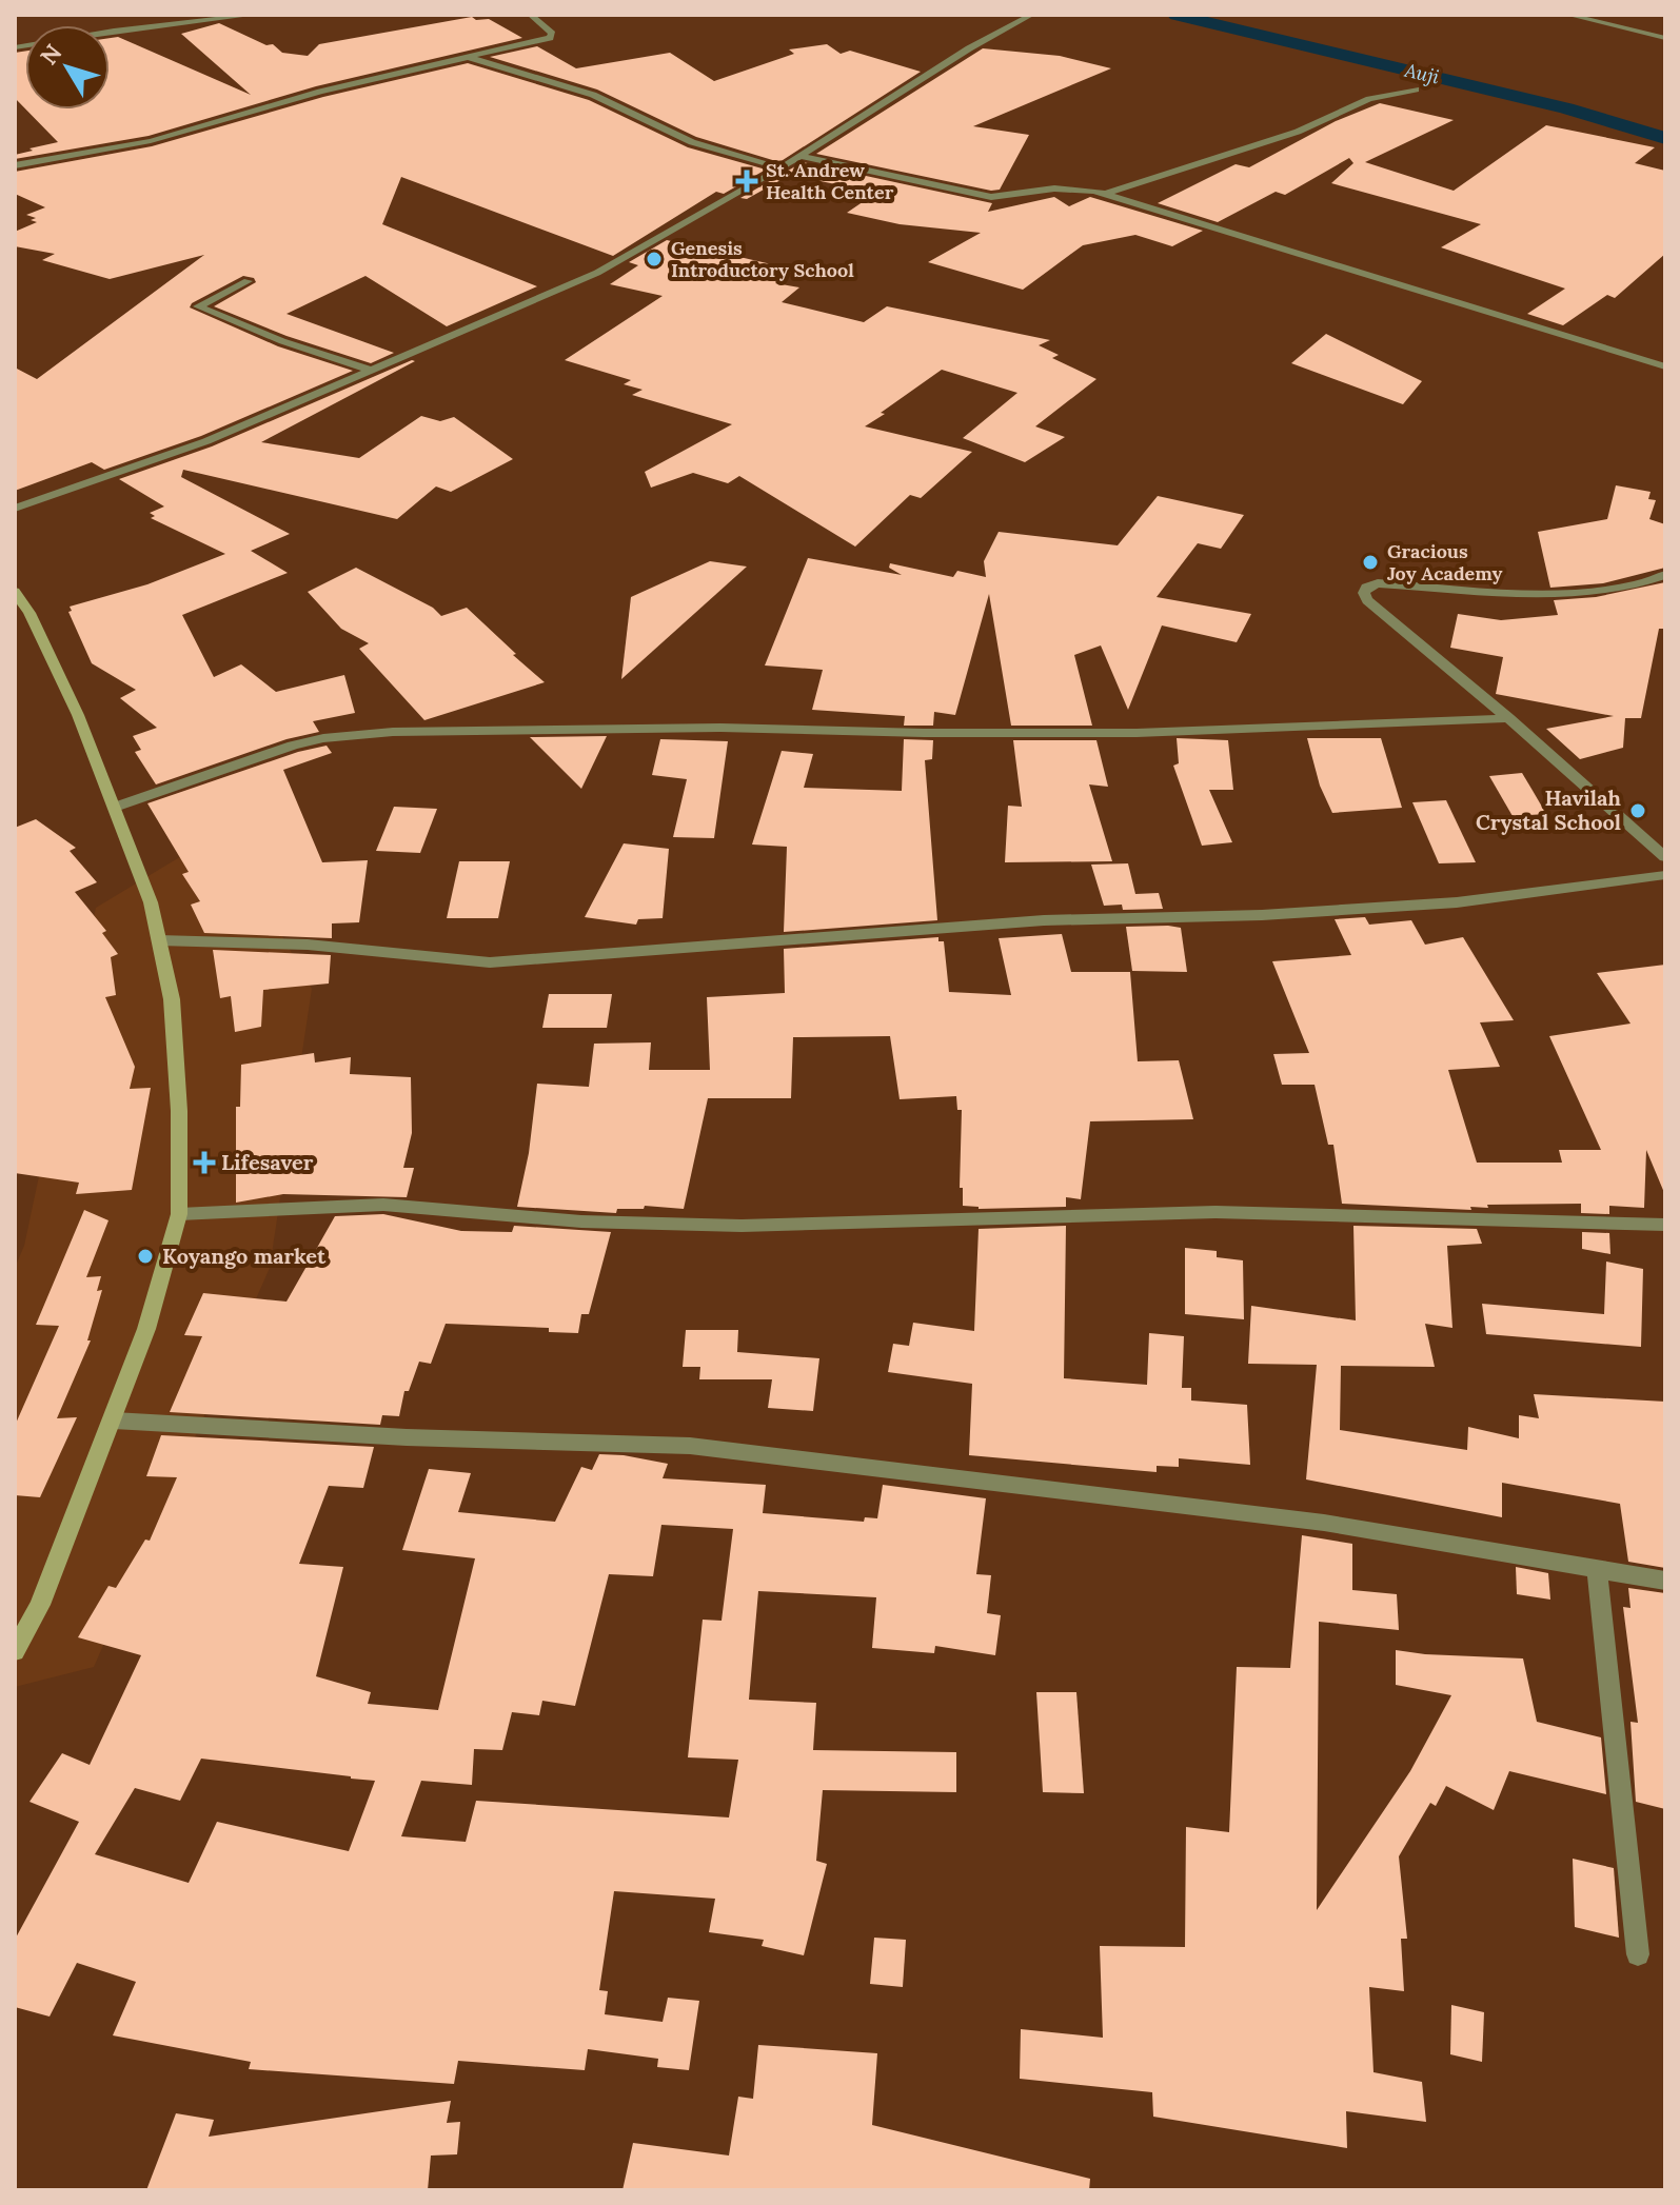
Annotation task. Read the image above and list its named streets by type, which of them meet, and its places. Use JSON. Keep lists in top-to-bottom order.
{
  "water": ["Auji"],
  "places": {
    "health": ["St. Andrew Health Center", "Lifesaver"],
    "other": [
      "Genesis Introductory School",
      "Gracious Joy Academy",
      "Havilah Crystal School",
      "Koyango market"
    ]
  },
  "north": "top left"
}
